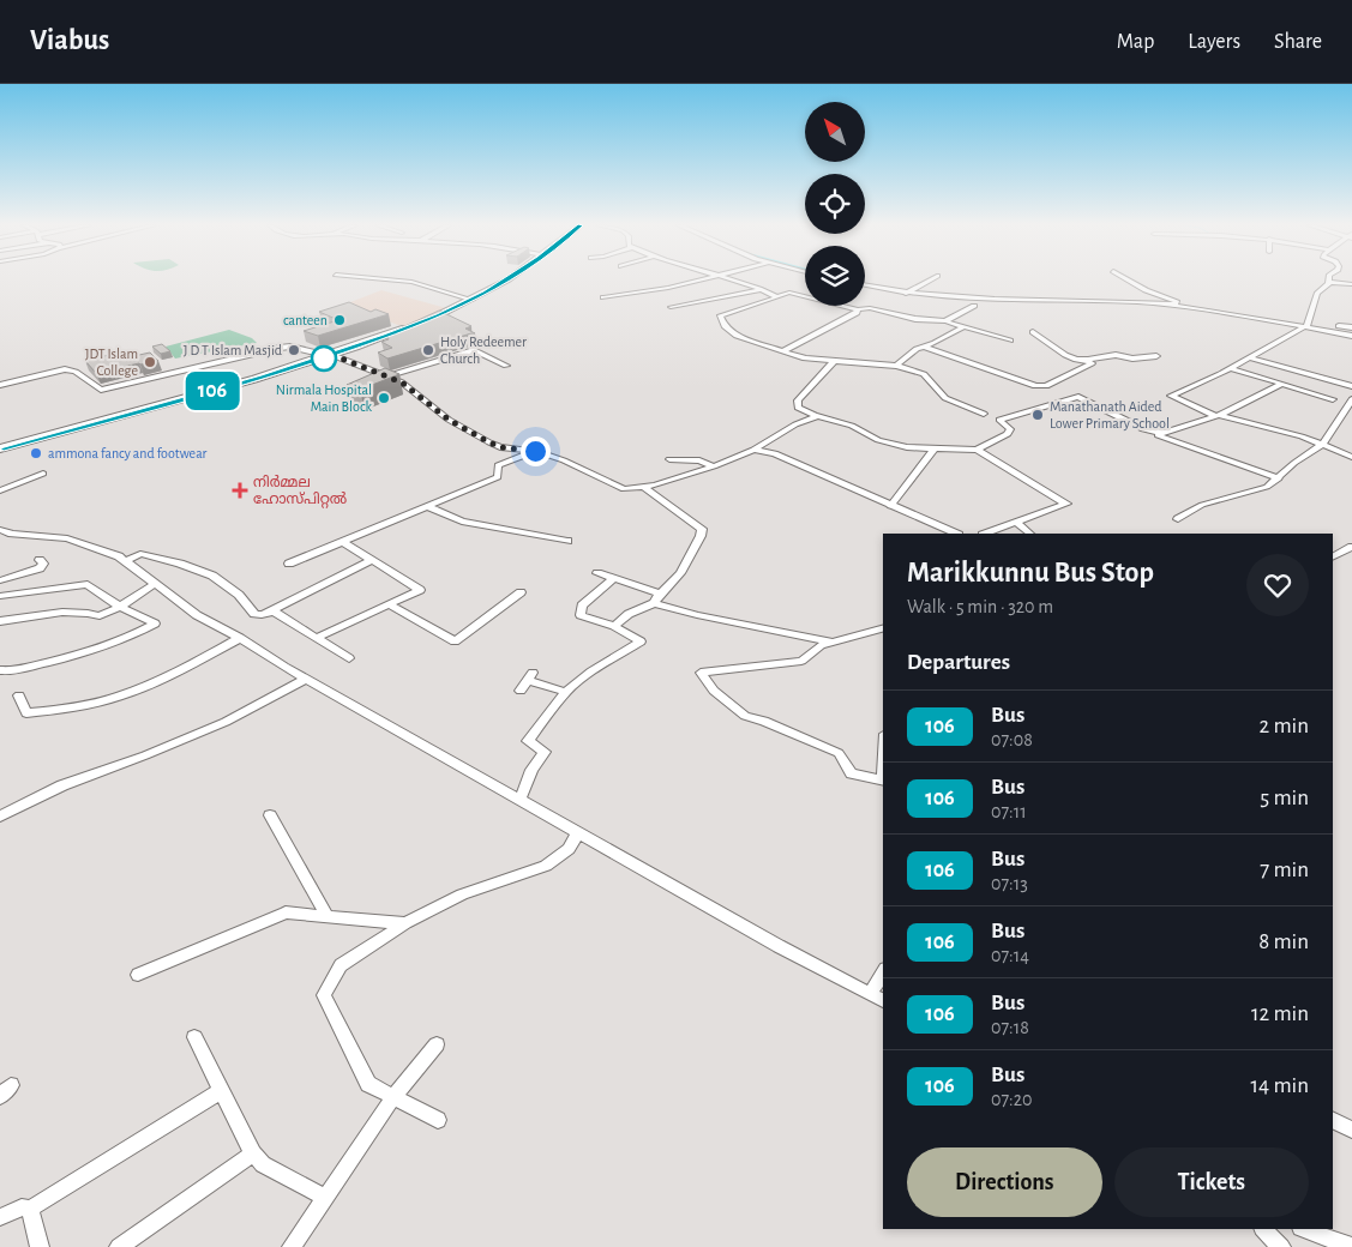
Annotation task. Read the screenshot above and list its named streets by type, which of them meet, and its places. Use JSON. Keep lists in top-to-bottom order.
{
  "places": {
    "other": [
      "canteen",
      "J D T Islam Masjid",
      "Holy Redeemer Church",
      "JDT Islam College",
      "Nirmala Hospital Main Block",
      "Manathanath Aided Lower Primary School",
      "ammona fancy and footwear"
    ],
    "health": ["നിർമ്മല ഹോസ്പിറ്റൽ"]
  },
  "lines": ["bus line 106"],
  "north": "top left",
  "page": {
    "header": "Viabus",
    "nav": ["Map", "Layers", "Share"],
    "on_map": "106",
    "heading": [
      ["Marikkunnu Bus Stop", "Walk · 5 min · 320 m"],
      "Departures"
    ],
    "list": [
      {
        "mark": "106",
        "name": "Bus",
        "note": "07:08",
        "value": "2 min"
      },
      {
        "mark": "106",
        "name": "Bus",
        "note": "07:11",
        "value": "5 min"
      },
      {
        "mark": "106",
        "name": "Bus",
        "note": "07:13",
        "value": "7 min"
      },
      {
        "mark": "106",
        "name": "Bus",
        "note": "07:14",
        "value": "8 min"
      },
      {
        "mark": "106",
        "name": "Bus",
        "note": "07:18",
        "value": "12 min"
      },
      {
        "mark": "106",
        "name": "Bus",
        "note": "07:20",
        "value": "14 min"
      }
    ],
    "buttons": ["Directions", "Tickets"]
  }
}
